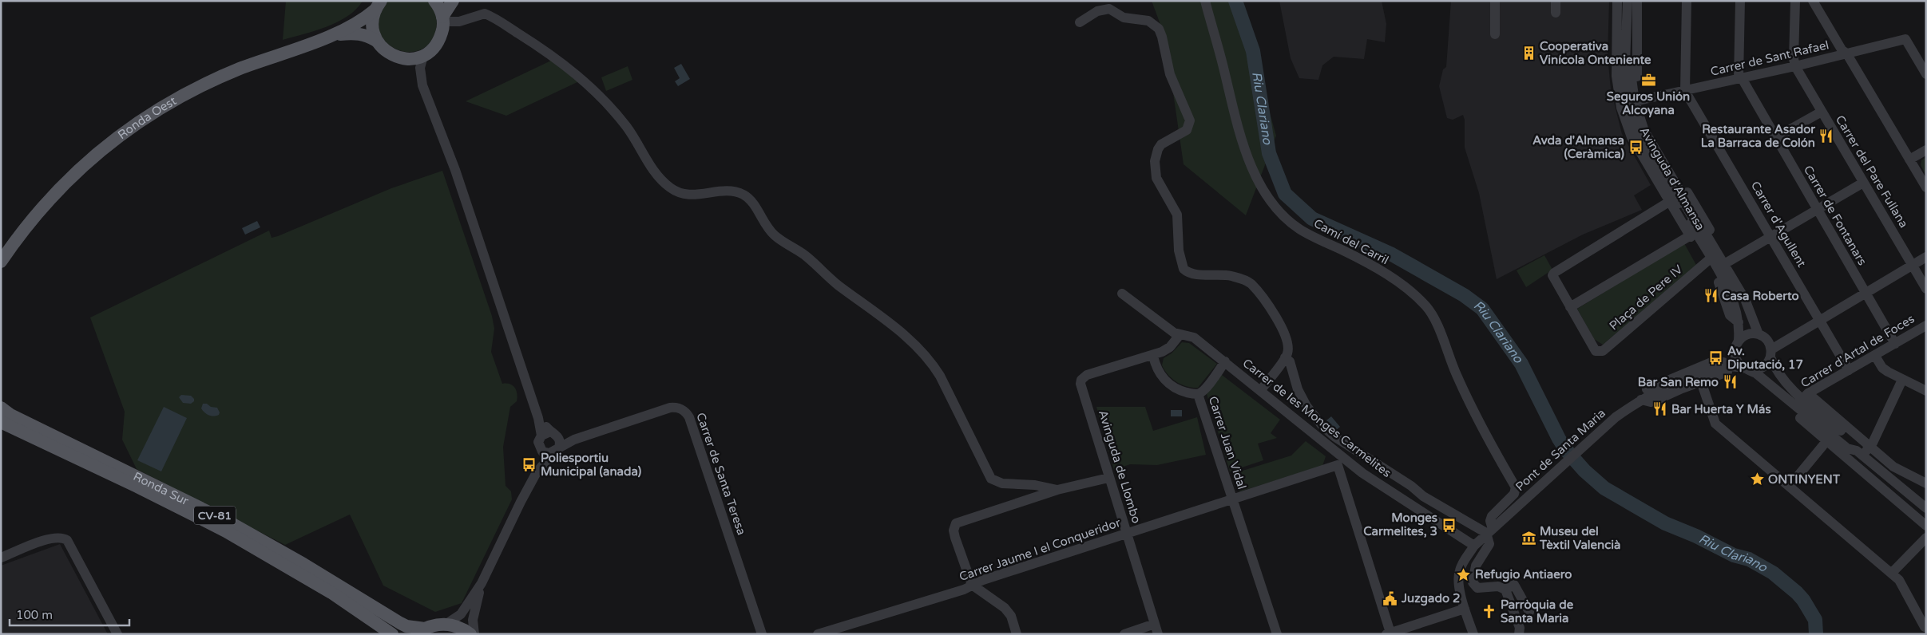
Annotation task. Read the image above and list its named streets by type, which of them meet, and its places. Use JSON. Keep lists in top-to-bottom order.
{
  "streets": {
    "main road": ["Ronda Oest", "Ronda Sur", "CV-81"],
    "street": [
      "Carrer de Sant Rafael",
      "Carrer del Pare Fullana",
      "Avinguda d'Almansa",
      "Carrer de Fontanars",
      "Carrer d'Agullent",
      "Camí del Carril",
      "Plaça de Pere IV",
      "Carrer d'Artal de Foces",
      "Carrer de les Monges Carmelites",
      "Carrer Juan Vidal",
      "Pont de Santa Maria",
      "Avinguda de Llombo",
      "Carrer de Santa Teresa",
      "Carrer Jaume I el Conqueridor"
    ]
  },
  "crossings": [
    ["Carrer de Sant Rafael", "Carrer del Pare Fullana"],
    ["Carrer de Sant Rafael", "Avinguda d'Almansa"],
    ["Carrer de Sant Rafael", "Carrer de Fontanars"],
    ["Carrer de Sant Rafael", "Carrer d'Agullent"],
    ["Avinguda d'Almansa", "Plaça de Pere IV"],
    ["Carrer de Fontanars", "Carrer d'Artal de Foces"],
    ["Carrer d'Agullent", "Carrer d'Artal de Foces"],
    ["Camí del Carril", "Carrer de les Monges Carmelites"],
    ["Camí del Carril", "Pont de Santa Maria"],
    ["Carrer de les Monges Carmelites", "Carrer Juan Vidal"],
    ["Carrer de les Monges Carmelites", "Pont de Santa Maria"],
    ["Carrer de les Monges Carmelites", "Avinguda de Llombo"],
    ["Carrer de les Monges Carmelites", "Carrer Jaume I el Conqueridor"],
    ["Carrer Juan Vidal", "Avinguda de Llombo"],
    ["Carrer Juan Vidal", "Carrer Jaume I el Conqueridor"],
    ["Avinguda de Llombo", "Carrer Jaume I el Conqueridor"],
    ["Carrer de Santa Teresa", "CV-81"],
    ["Ronda Sur", "CV-81"]
  ],
  "water": ["Riu Clariano"],
  "places": {
    "building": ["Cooperativa Vinícola Onteniente"],
    "office": ["Seguros Unión Alcoyana"],
    "restaurant": [
      "Restaurante Asador La Barraca de Colón",
      "Casa Roberto",
      "Bar San Remo",
      "Bar Huerta Y Más"
    ],
    "bus stop": [
      "Avda d'Almansa (Ceràmica)",
      "Av. Diputació, 17",
      "Poliesportiu Municipal (anada)",
      "Monges Carmelites, 3"
    ],
    "place": ["ONTINYENT", "Refugio Antiaero"],
    "museum": ["Museu del Tèxtil Valencià"],
    "public building": ["Juzgado 2"],
    "church": ["Parròquia de Santa Maria"]
  },
  "scale_bar": "100 m"
}
